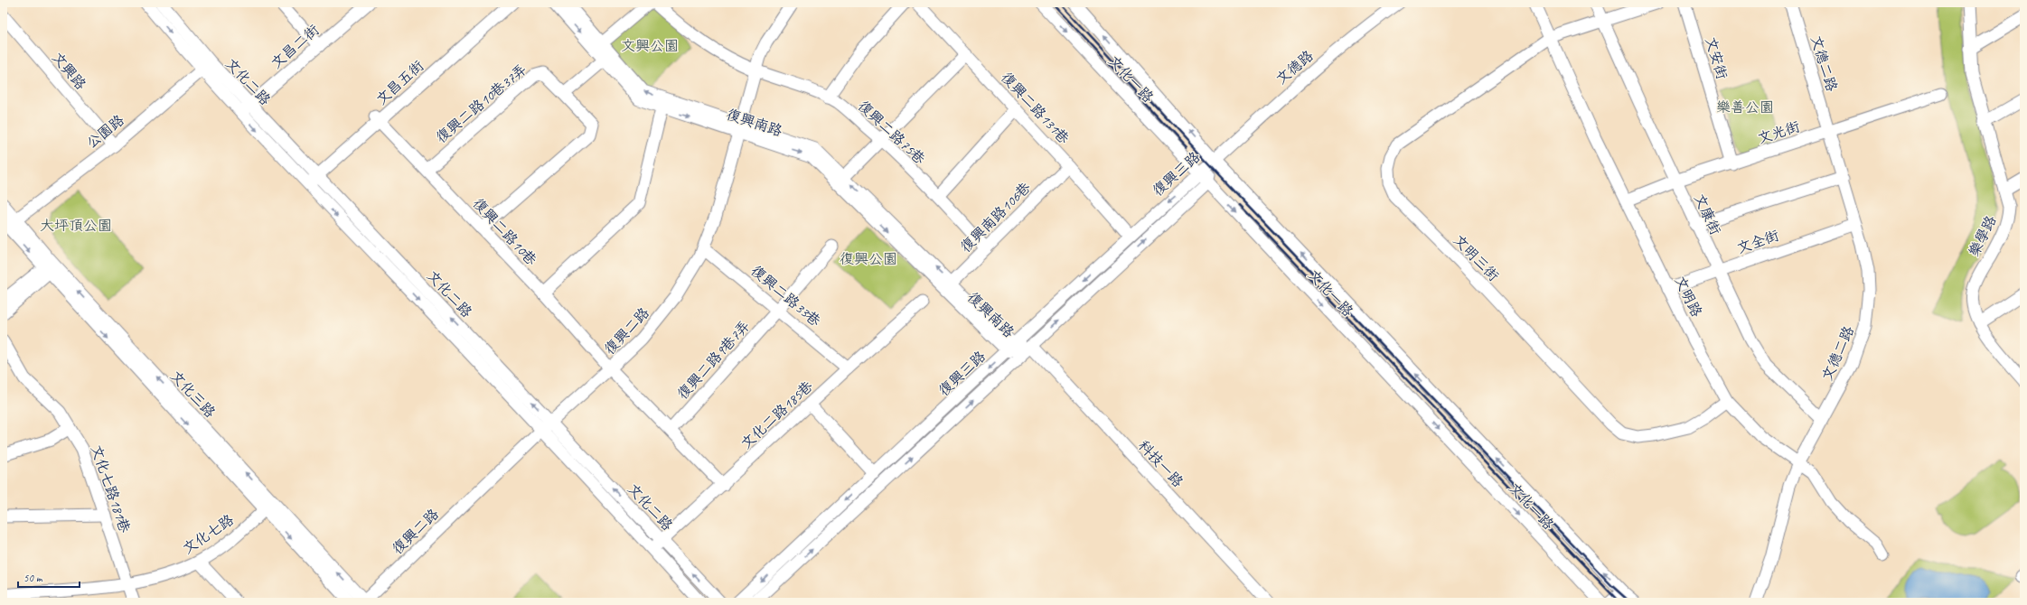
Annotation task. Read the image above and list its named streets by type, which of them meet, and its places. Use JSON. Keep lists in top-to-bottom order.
{
  "streets": {
    "street": [
      "文昌二街",
      "文安街",
      "文德二路",
      "文德路",
      "文興路",
      "文化一路",
      "文化二路",
      "文昌五街",
      "復興二路10巷37弄",
      "復興二路131巷",
      "復興南路",
      "公園路",
      "復興二路75巷",
      "文光街",
      "復興三路",
      "文康街",
      "復興南路106巷",
      "復興二路10巷",
      "樂學路",
      "文全街",
      "文明三街",
      "復興二路33巷",
      "文明路",
      "復興二路",
      "復興二路9巷7弄",
      "文化三路",
      "文化二路185巷",
      "科技一路",
      "文化七路181巷",
      "文化七路"
    ]
  },
  "crossings": [
    ["文昌二街", "文化二路"],
    ["文安街", "文光街"],
    ["文德二路", "文光街"],
    ["文德二路", "文康街"],
    ["文德二路", "文全街"],
    ["文德二路", "文明路"],
    ["文德路", "文化一路"],
    ["文德路", "復興三路"],
    ["文興路", "公園路"],
    ["文化一路", "復興三路"],
    ["文化二路", "文昌五街"],
    ["文化二路", "公園路"],
    ["文化二路", "復興二路"],
    ["文化二路", "文化二路185巷"],
    ["文昌五街", "復興二路10巷"],
    ["復興二路10巷37弄", "復興二路10巷"],
    ["復興二路131巷", "復興三路"],
    ["復興二路131巷", "復興南路106巷"],
    ["復興南路", "復興三路"],
    ["復興南路", "復興南路106巷"],
    ["復興南路", "復興二路"],
    ["復興南路", "科技一路"],
    ["公園路", "文化三路"],
    ["復興二路75巷", "復興南路106巷"],
    ["復興二路75巷", "復興二路"],
    ["文光街", "文康街"],
    ["文光街", "文明路"],
    ["復興三路", "科技一路"],
    ["文康街", "文全街"],
    ["文康街", "文明三街"],
    ["復興二路10巷", "復興二路"],
    ["復興二路10巷", "復興二路9巷7弄"],
    ["復興二路10巷", "文化二路185巷"],
    ["文全街", "文明路"],
    ["文明三街", "文明路"],
    ["復興二路33巷", "復興二路"],
    ["復興二路33巷", "復興二路9巷7弄"],
    ["復興二路33巷", "文化二路185巷"],
    ["復興二路", "文化三路"],
    ["文化三路", "文化七路"],
    ["文化七路181巷", "文化七路"]
  ],
  "parks": [
    "文興公園",
    "樂善公園",
    "大坪頂公園",
    "復興公園"
  ],
  "scale_bar": "50 m"
}
